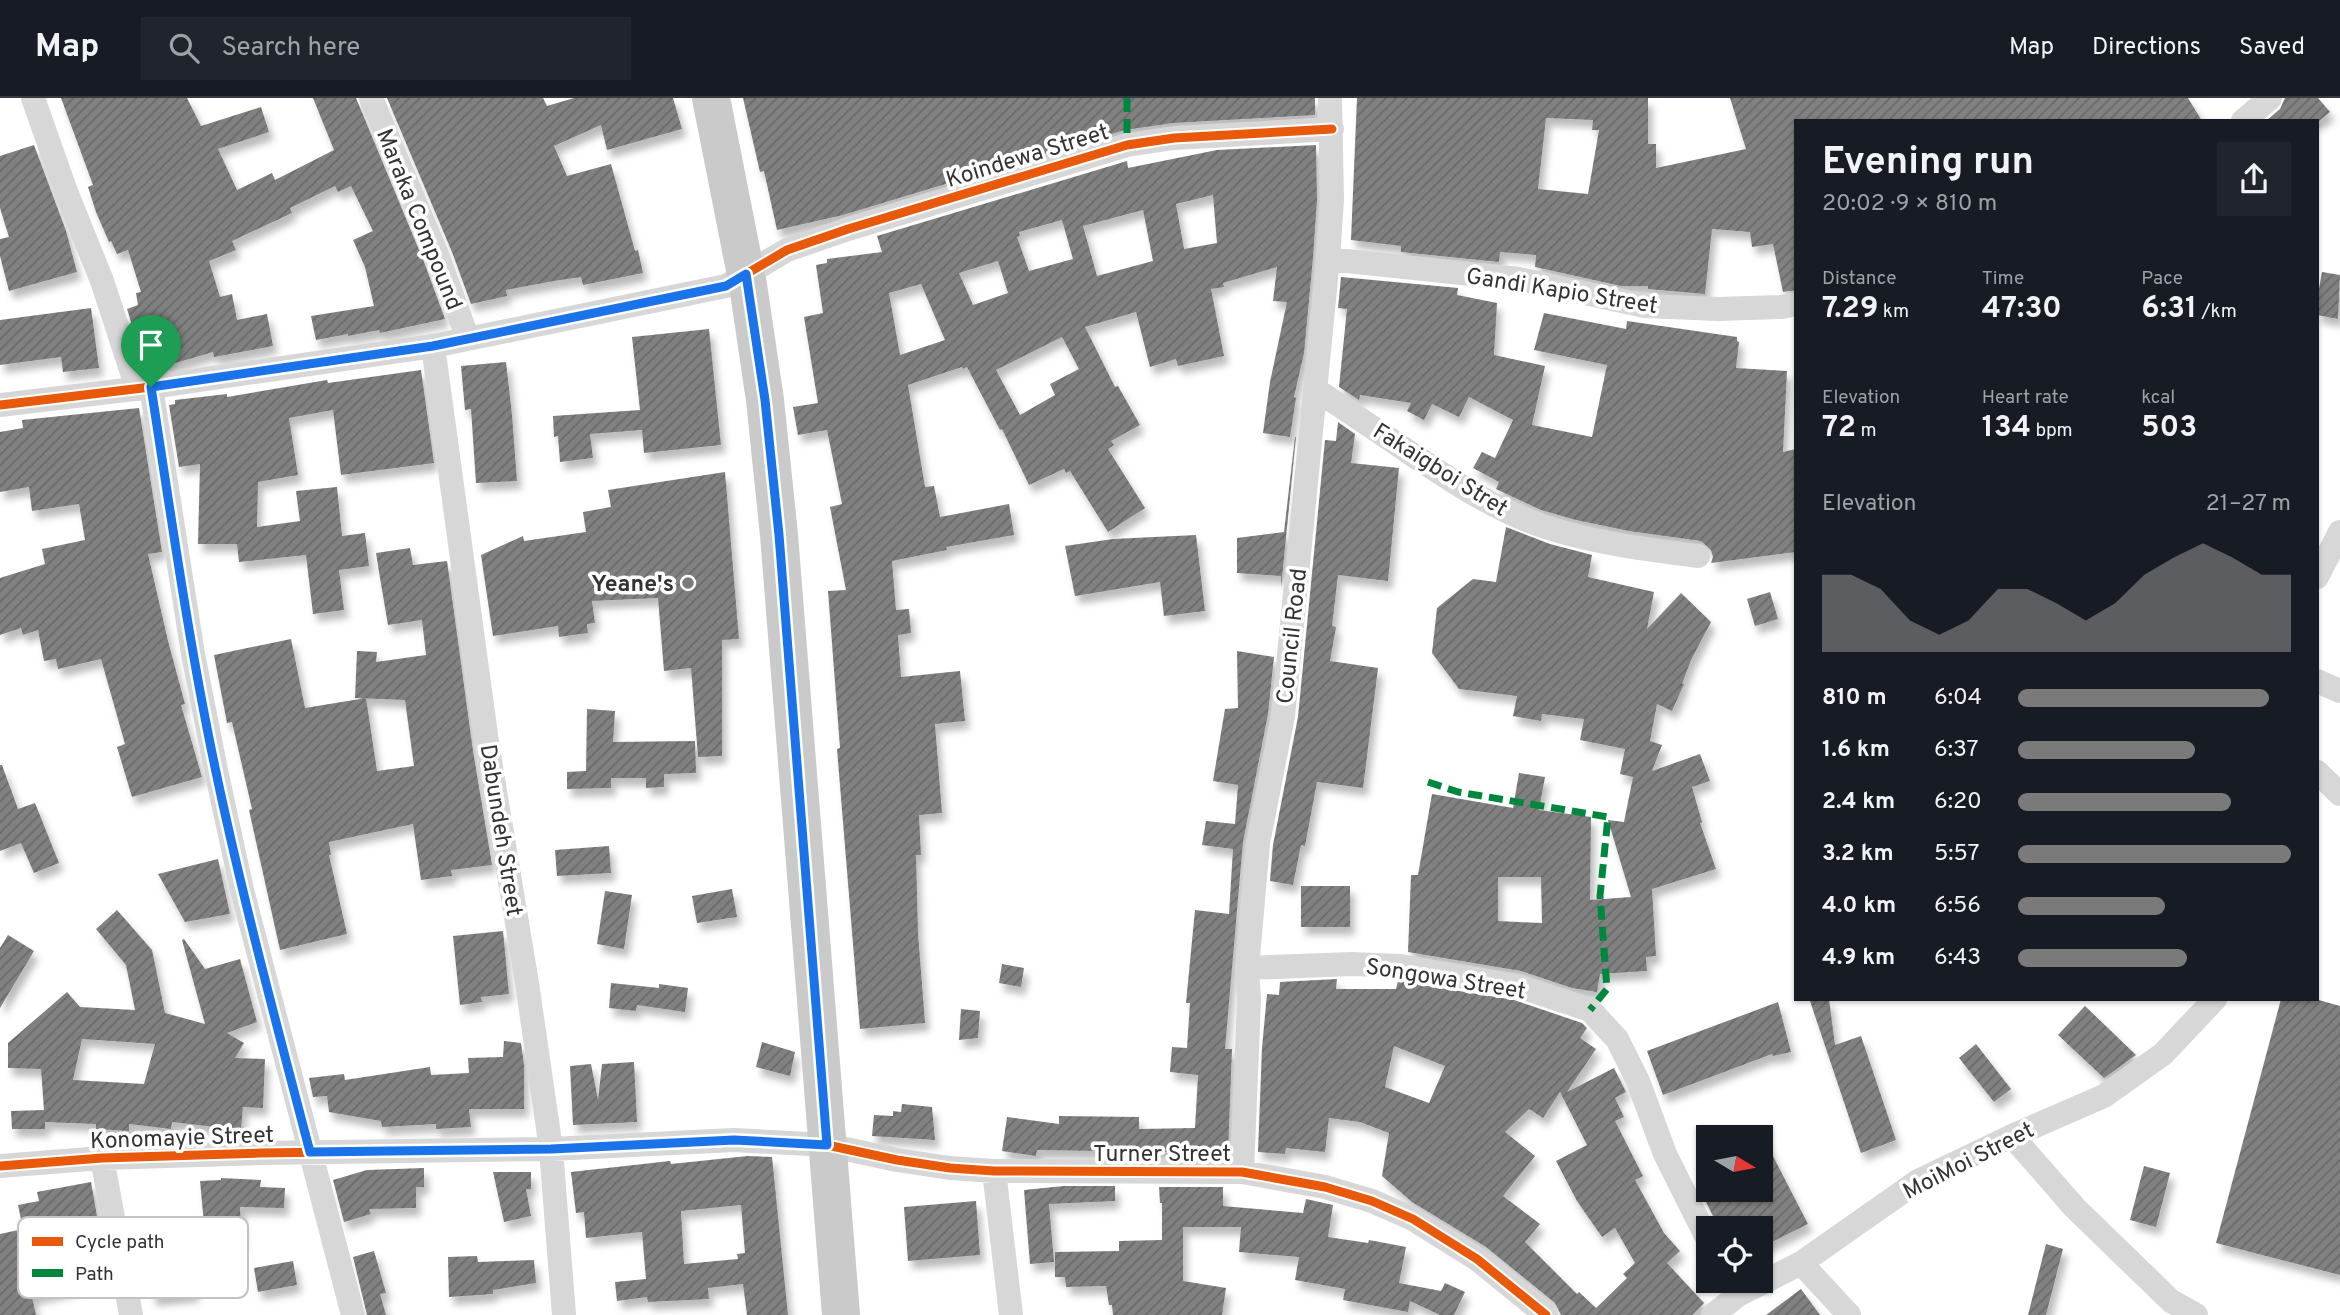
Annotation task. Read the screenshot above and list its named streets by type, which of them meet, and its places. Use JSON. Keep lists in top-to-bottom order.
{
  "streets": {
    "street": [
      "Koindewa Street",
      "Maraka Compound",
      "Gandi Kapio Street",
      "Fakaigboi Stret",
      "Council Road",
      "Dabundeh Street",
      "Songowa Street",
      "Konomayie Street",
      "Turner Street",
      "MoiMoi Street"
    ]
  },
  "crossings": [
    ["Koindewa Street", "Maraka Compound"],
    ["Koindewa Street", "Council Road"],
    ["Koindewa Street", "Dabundeh Street"],
    ["Gandi Kapio Street", "Council Road"],
    ["Fakaigboi Stret", "Council Road"],
    ["Council Road", "Songowa Street"],
    ["Council Road", "Turner Street"],
    ["Dabundeh Street", "Konomayie Street"],
    ["Konomayie Street", "Turner Street"]
  ],
  "places": ["Yeane's"],
  "legend": ["Cycle path", "Path"],
  "north": "right",
  "page": {
    "header": "Map",
    "search": "Search here",
    "nav": ["Map", "Directions", "Saved"],
    "heading": ["Evening run", "20:02 · 9 × 810 m"],
    "stats": [
      ["Distance", "7.29 km"],
      ["Time", "47:30"],
      ["Pace", "6:31 /km"],
      ["Elevation", "72 m"],
      ["Heart rate", "134 bpm"],
      ["kcal", "503"]
    ],
    "chart": ["Elevation", "21–27 m"],
    "list": [
      {
        "name": "810 m",
        "note": "6:04"
      },
      {
        "name": "1.6 km",
        "note": "6:37"
      },
      {
        "name": "2.4 km",
        "note": "6:20"
      },
      {
        "name": "3.2 km",
        "note": "5:57"
      },
      {
        "name": "4.0 km",
        "note": "6:56"
      },
      {
        "name": "4.9 km",
        "note": "6:43"
      }
    ]
  }
}
